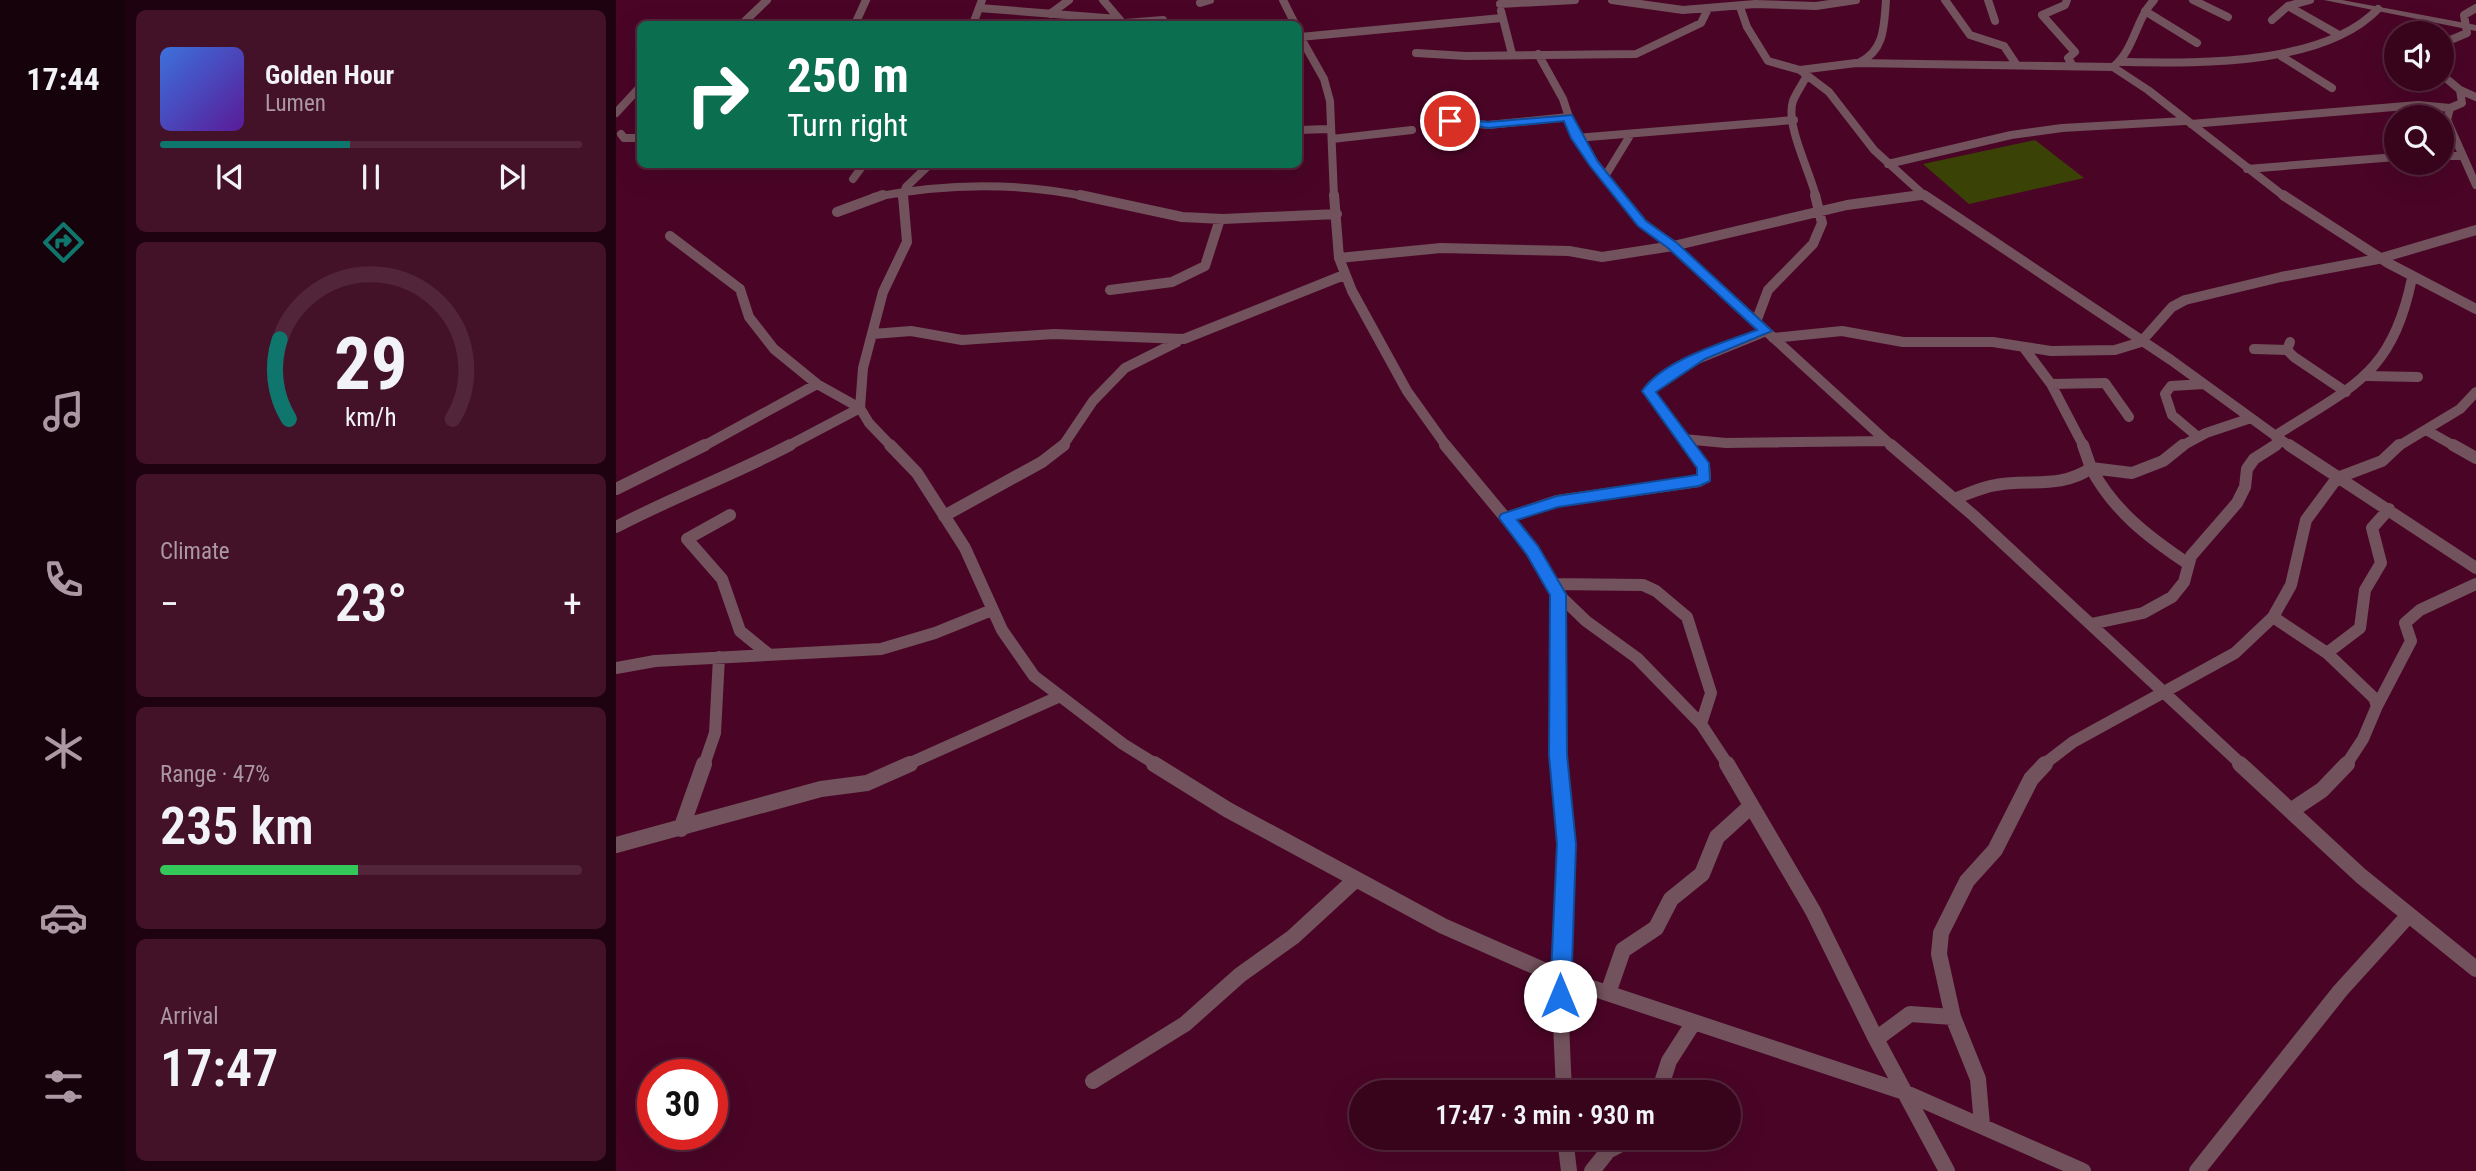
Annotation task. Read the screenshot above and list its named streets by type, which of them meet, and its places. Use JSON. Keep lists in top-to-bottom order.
{
  "page": {
    "tabs": "17:44",
    "turn": ["250 m", "Turn right"],
    "song": ["Golden Hour", "Lumen"],
    "tile": [
      "Climate",
      ["Range · 47%", "235 km"],
      ["Arrival", "17:47"]
    ],
    "heat": ["−", "23°", "+"],
    "limit": "30",
    "trip": "17:47 · 3 min · 930 m",
    "gauge": ["29", "km/h"]
  }
}
